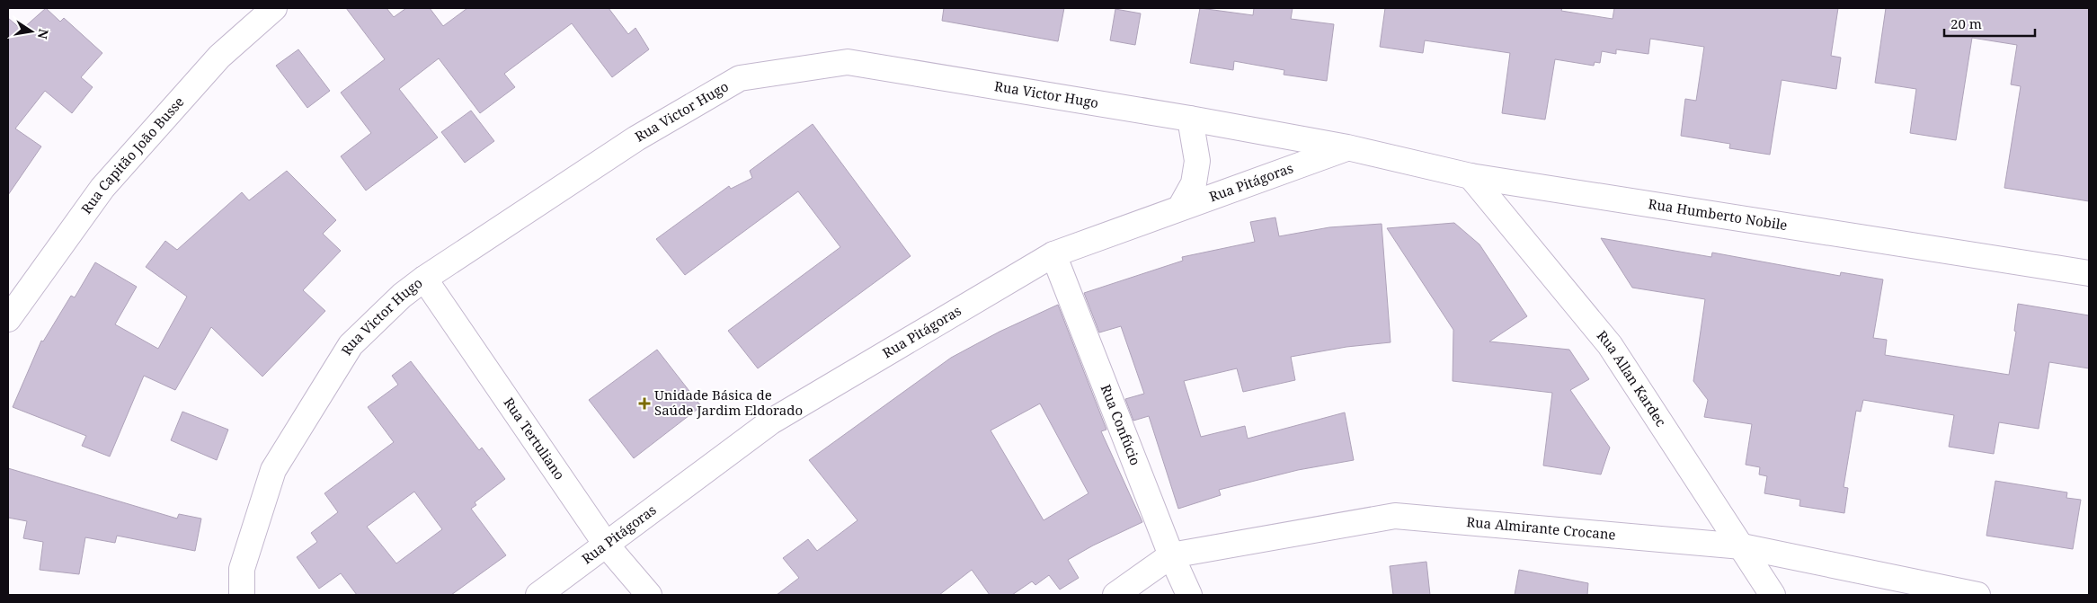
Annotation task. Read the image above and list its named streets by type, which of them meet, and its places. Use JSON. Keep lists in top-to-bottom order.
{
  "streets": {
    "street": [
      "Rua Victor Hugo",
      "Rua Capitão João Busse",
      "Rua Pitágoras",
      "Rua Humberto Nobile",
      "Rua Allan Kardec",
      "Rua Confúcio",
      "Rua Tertuliano",
      "Rua Almirante Crocane"
    ]
  },
  "crossings": [
    ["Rua Victor Hugo", "Rua Pitágoras"],
    ["Rua Victor Hugo", "Rua Humberto Nobile"],
    ["Rua Victor Hugo", "Rua Tertuliano"],
    ["Rua Pitágoras", "Rua Humberto Nobile"],
    ["Rua Pitágoras", "Rua Confúcio"],
    ["Rua Pitágoras", "Rua Tertuliano"],
    ["Rua Humberto Nobile", "Rua Allan Kardec"],
    ["Rua Allan Kardec", "Rua Almirante Crocane"],
    ["Rua Confúcio", "Rua Almirante Crocane"]
  ],
  "places": {
    "health": ["Unidade Básica de Saúde Jardim Eldorado"]
  },
  "scale_bar": "20 m",
  "north": "right"
}
